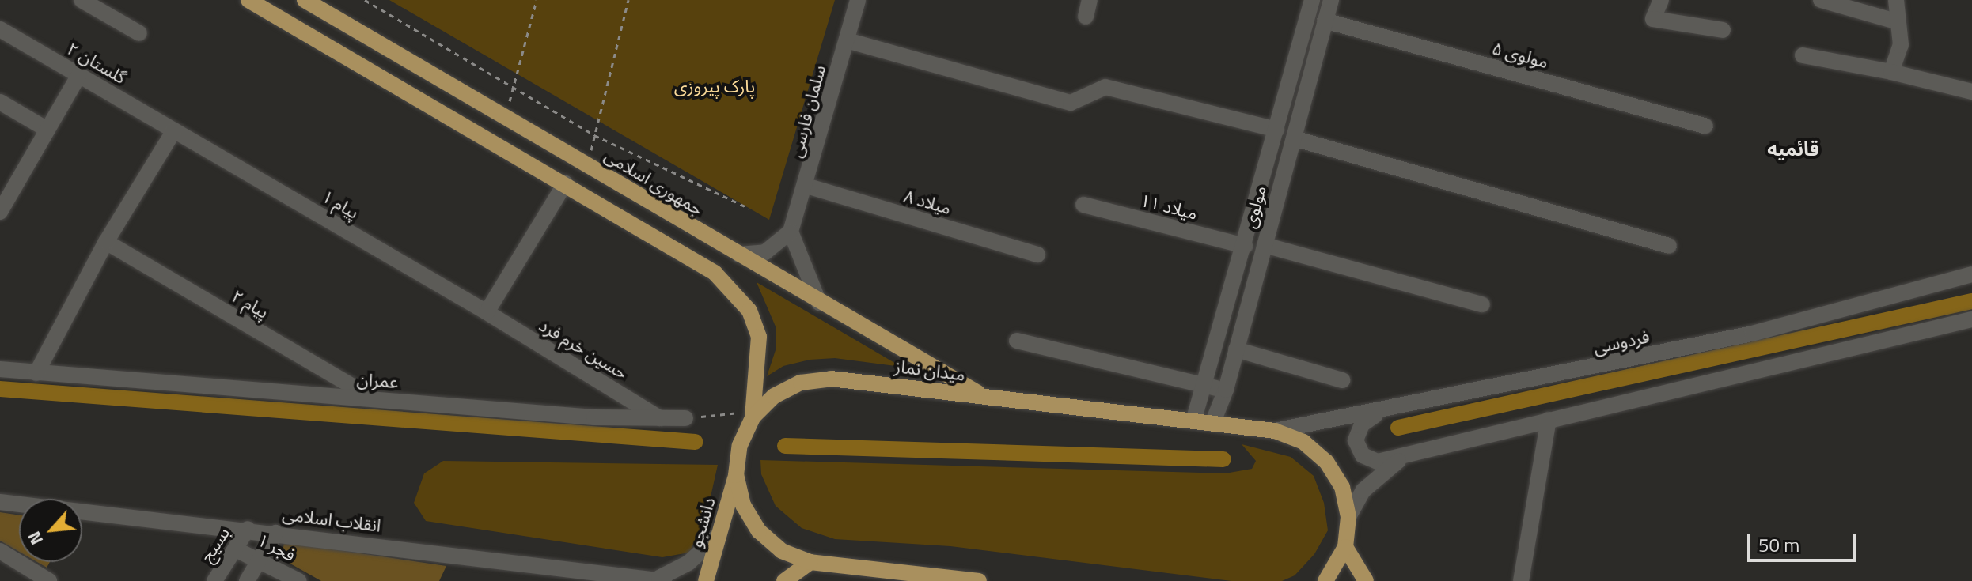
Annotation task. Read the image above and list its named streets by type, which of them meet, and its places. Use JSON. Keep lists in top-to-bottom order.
{
  "streets": {
    "main road": ["جمهوری اسلامی", "میدان نماز", "دانشجو"],
    "street": [
      "مولوی ۵",
      "گلستان ۲",
      "سلمان فارسی",
      "میلاد ۸",
      "پیام ۱",
      "میلاد ۱۱",
      "مولوی",
      "پیام ۲",
      "فردوسی",
      "حسین خرم فرد",
      "عمران",
      "انقلاب اسلامی",
      "بسیج",
      "فجر ۱"
    ]
  },
  "crossings": [
    ["مولوی ۵", "مولوی"],
    ["گلستان ۲", "پیام ۱"],
    ["سلمان فارسی", "میلاد ۸"],
    ["جمهوری اسلامی", "میدان نماز"],
    ["پیام ۱", "حسین خرم فرد"],
    ["میلاد ۱۱", "مولوی"],
    ["مولوی", "میدان نماز"],
    ["پیام ۲", "عمران"],
    ["فردوسی", "میدان نماز"],
    ["حسین خرم فرد", "عمران"],
    ["میدان نماز", "دانشجو"],
    ["انقلاب اسلامی", "بسیج"],
    ["بسیج", "فجر ۱"]
  ],
  "districts": ["قائمیه"],
  "parks": ["پارک پیروزی"],
  "scale_bar": "50 m",
  "north": "bottom left"
}
